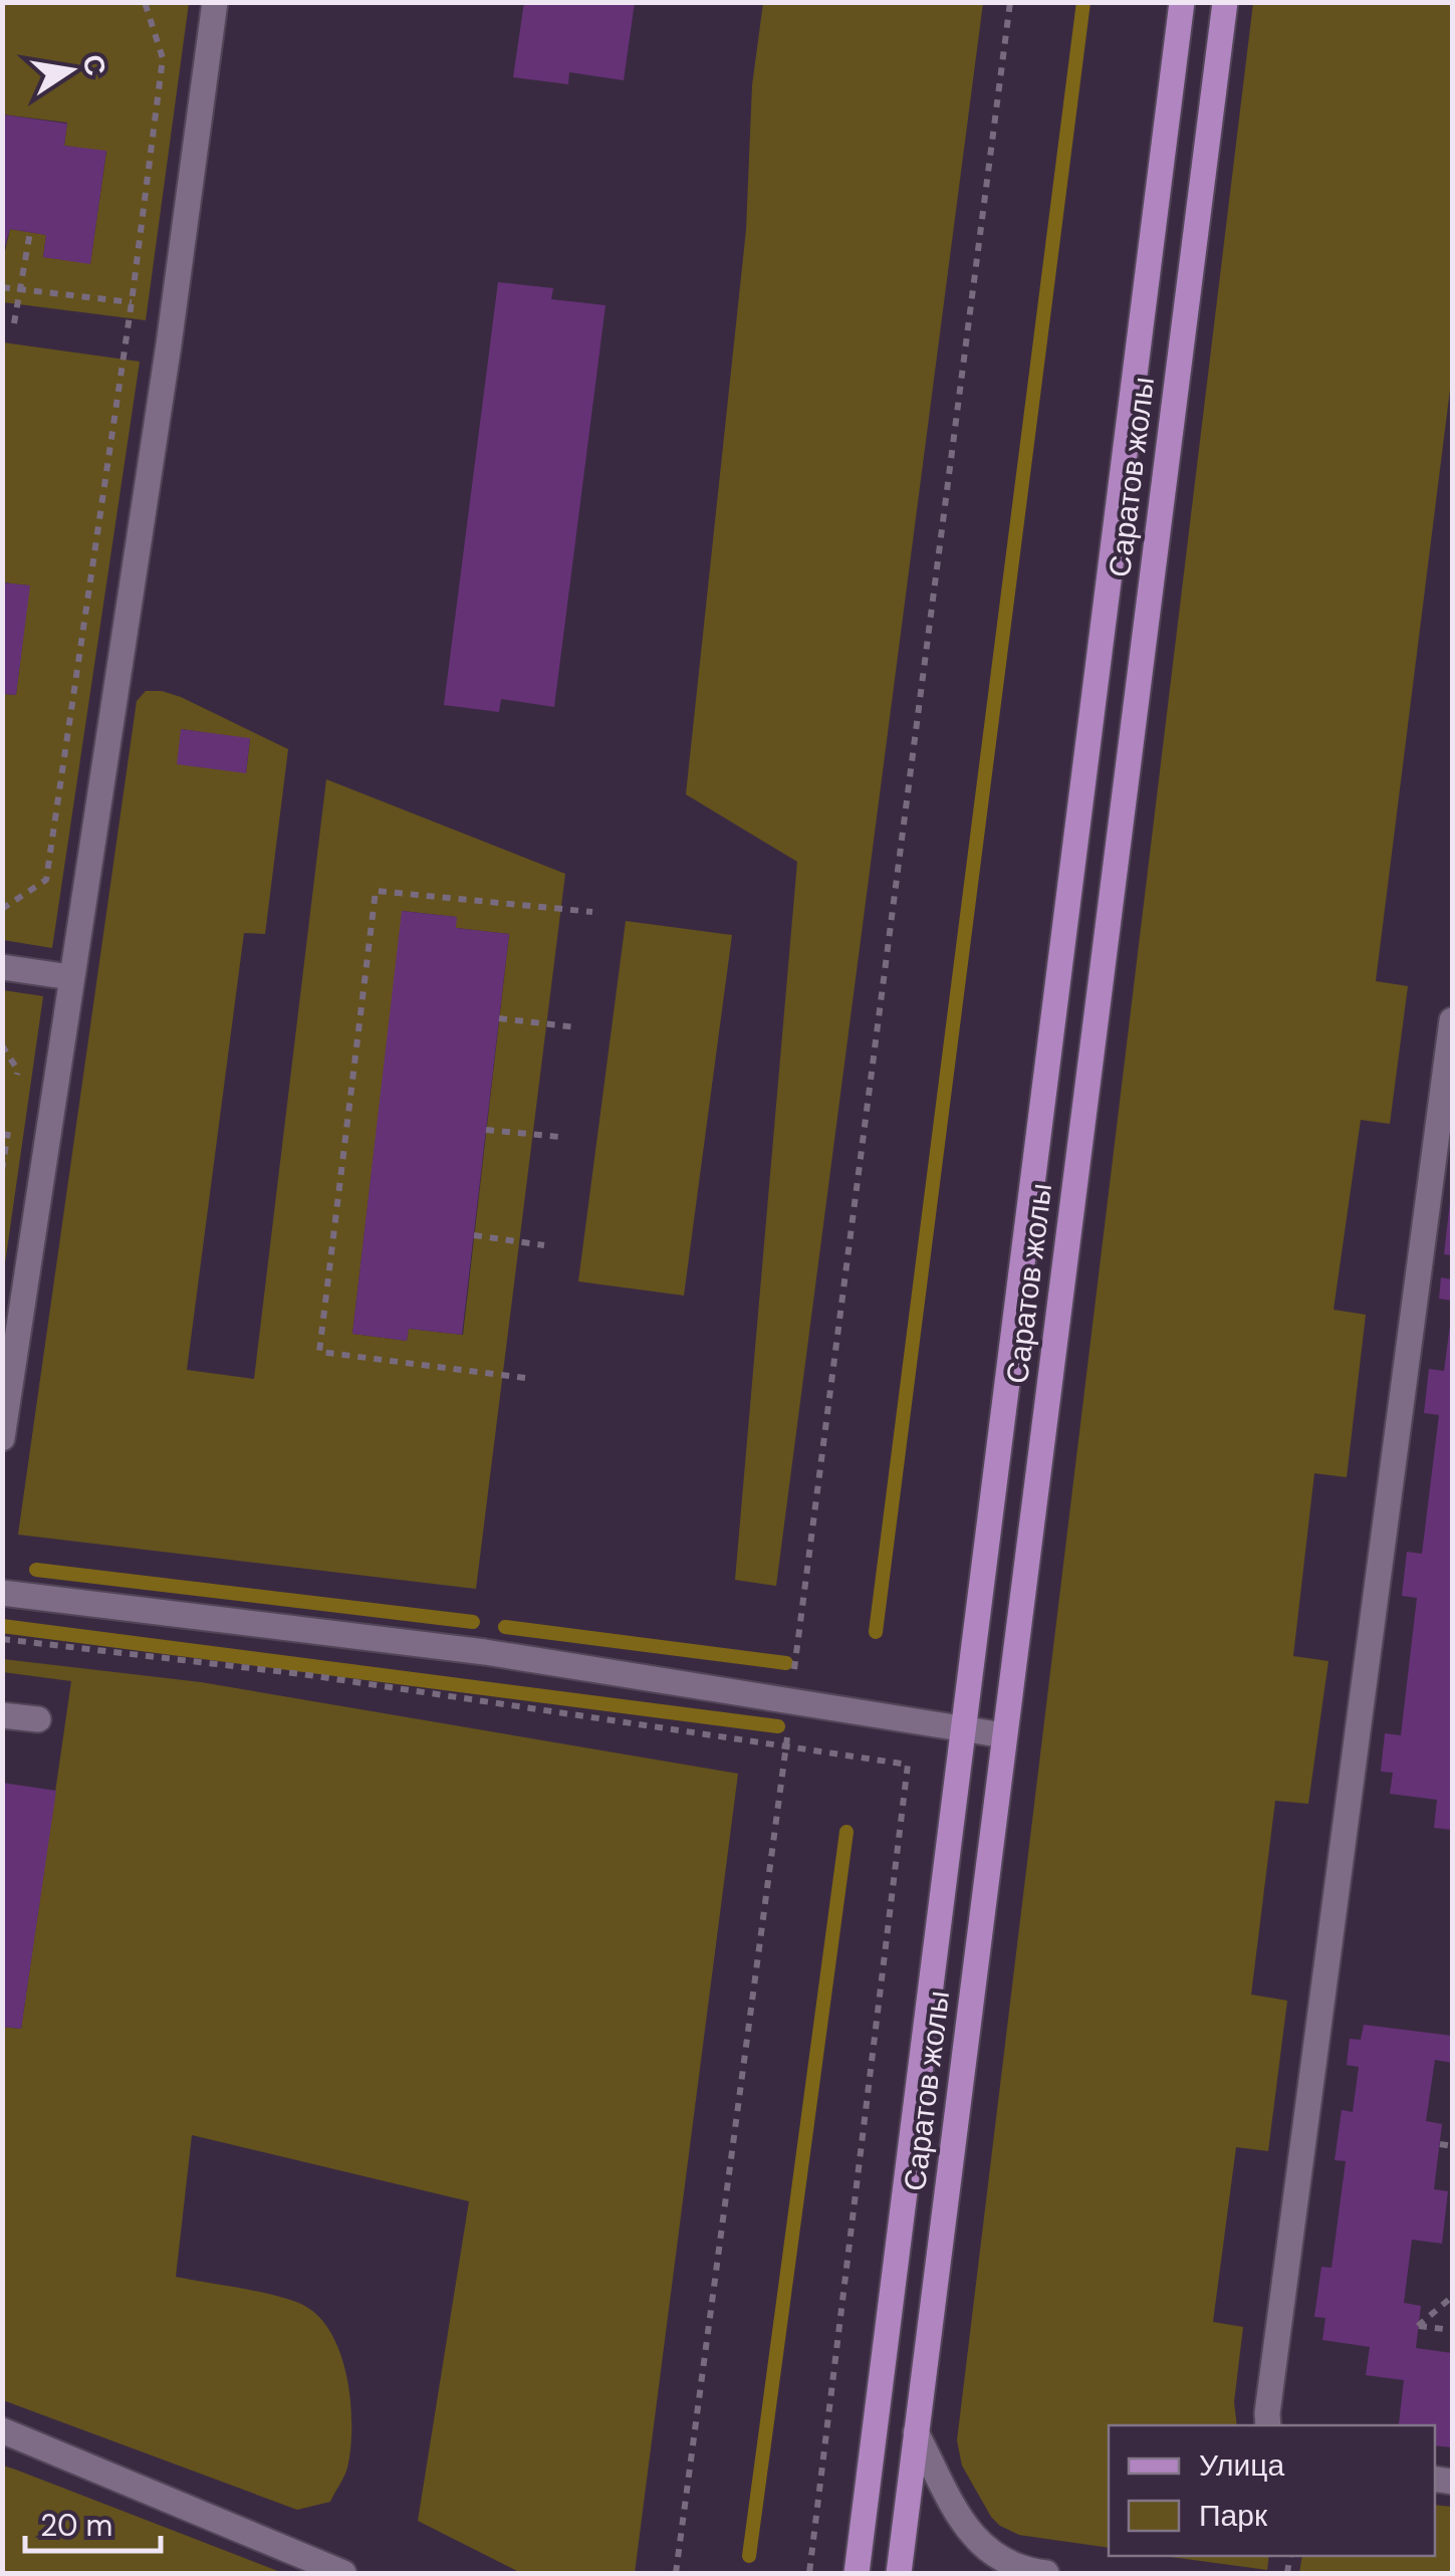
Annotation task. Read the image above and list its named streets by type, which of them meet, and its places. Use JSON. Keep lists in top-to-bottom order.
{
  "streets": {
    "main road": ["Саратов жолы"]
  },
  "legend": ["Улица", "Парк"],
  "scale_bar": "20 m",
  "north": "right"
}
